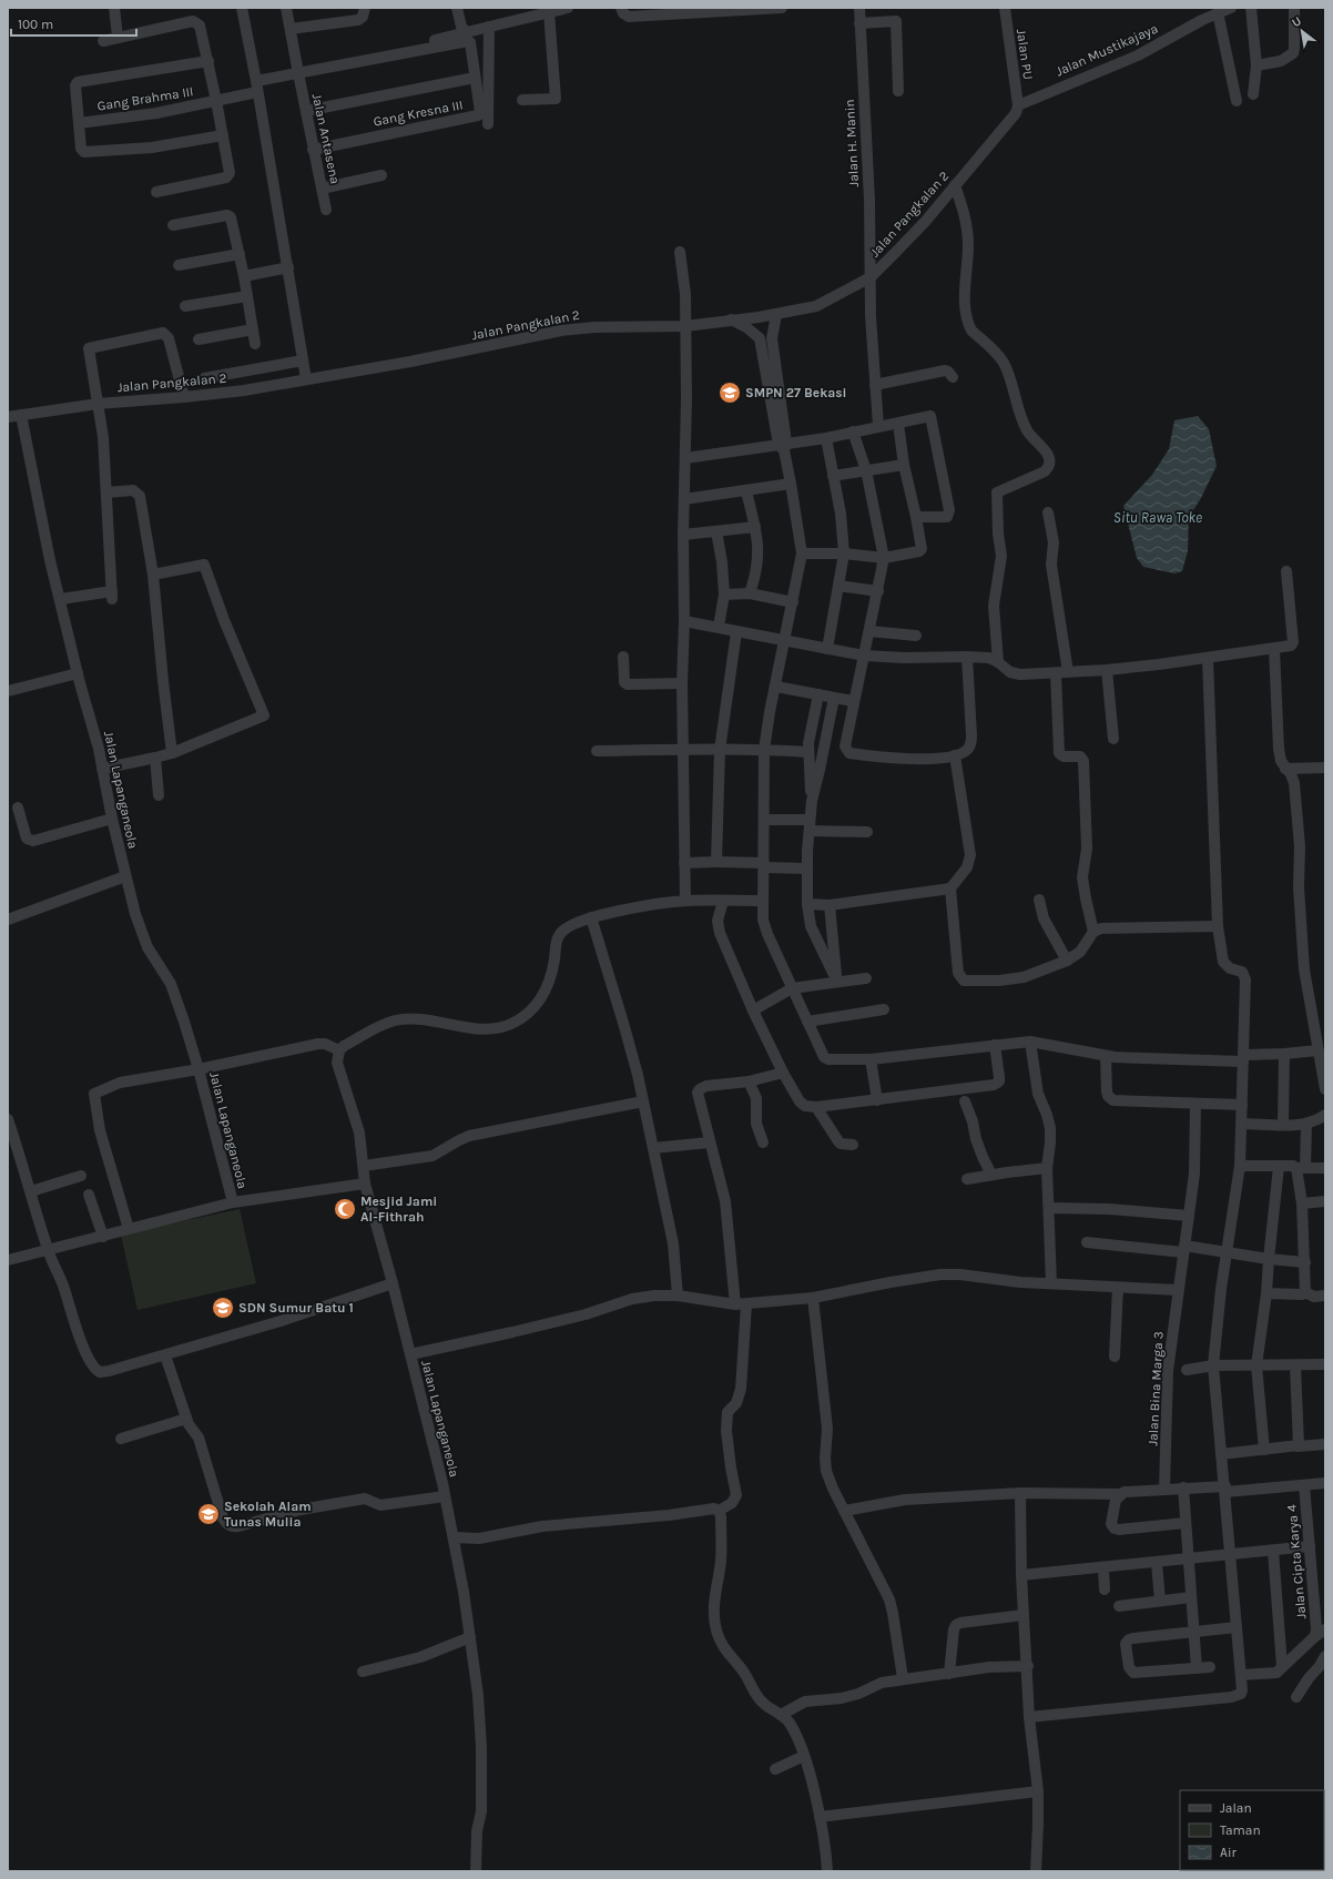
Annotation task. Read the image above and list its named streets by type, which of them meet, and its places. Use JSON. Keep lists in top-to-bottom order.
{
  "streets": {
    "street": [
      "Jalan Mustikajaya",
      "Jalan PU",
      "Gang Brahma III",
      "Gang Kresna III",
      "Jalan Antasena",
      "Jalan H. Manin",
      "Jalan Pangkalan 2",
      "Jalan Lapanganeola",
      "Jalan Bina Marga 3",
      "Jalan Cipta Karya 4"
    ]
  },
  "crossings": [
    ["Jalan Mustikajaya", "Jalan PU"],
    ["Jalan Mustikajaya", "Jalan Pangkalan 2"],
    ["Jalan PU", "Jalan Pangkalan 2"],
    ["Gang Brahma III", "Gang Kresna III"],
    ["Gang Brahma III", "Jalan Antasena"],
    ["Gang Kresna III", "Jalan Antasena"],
    ["Jalan H. Manin", "Jalan Pangkalan 2"],
    ["Jalan Pangkalan 2", "Jalan Lapanganeola"]
  ],
  "water": ["Situ Rawa Toke"],
  "places": {
    "school or university": ["SMPN 27 Bekasi", "SDN Sumur Batu 1", "Sekolah Alam Tunas Mulia"],
    "mosque": ["Mesjid Jami Al-Fithrah"]
  },
  "legend": ["Jalan", "Taman", "Air"],
  "scale_bar": "100 m",
  "north": "top left"
}
